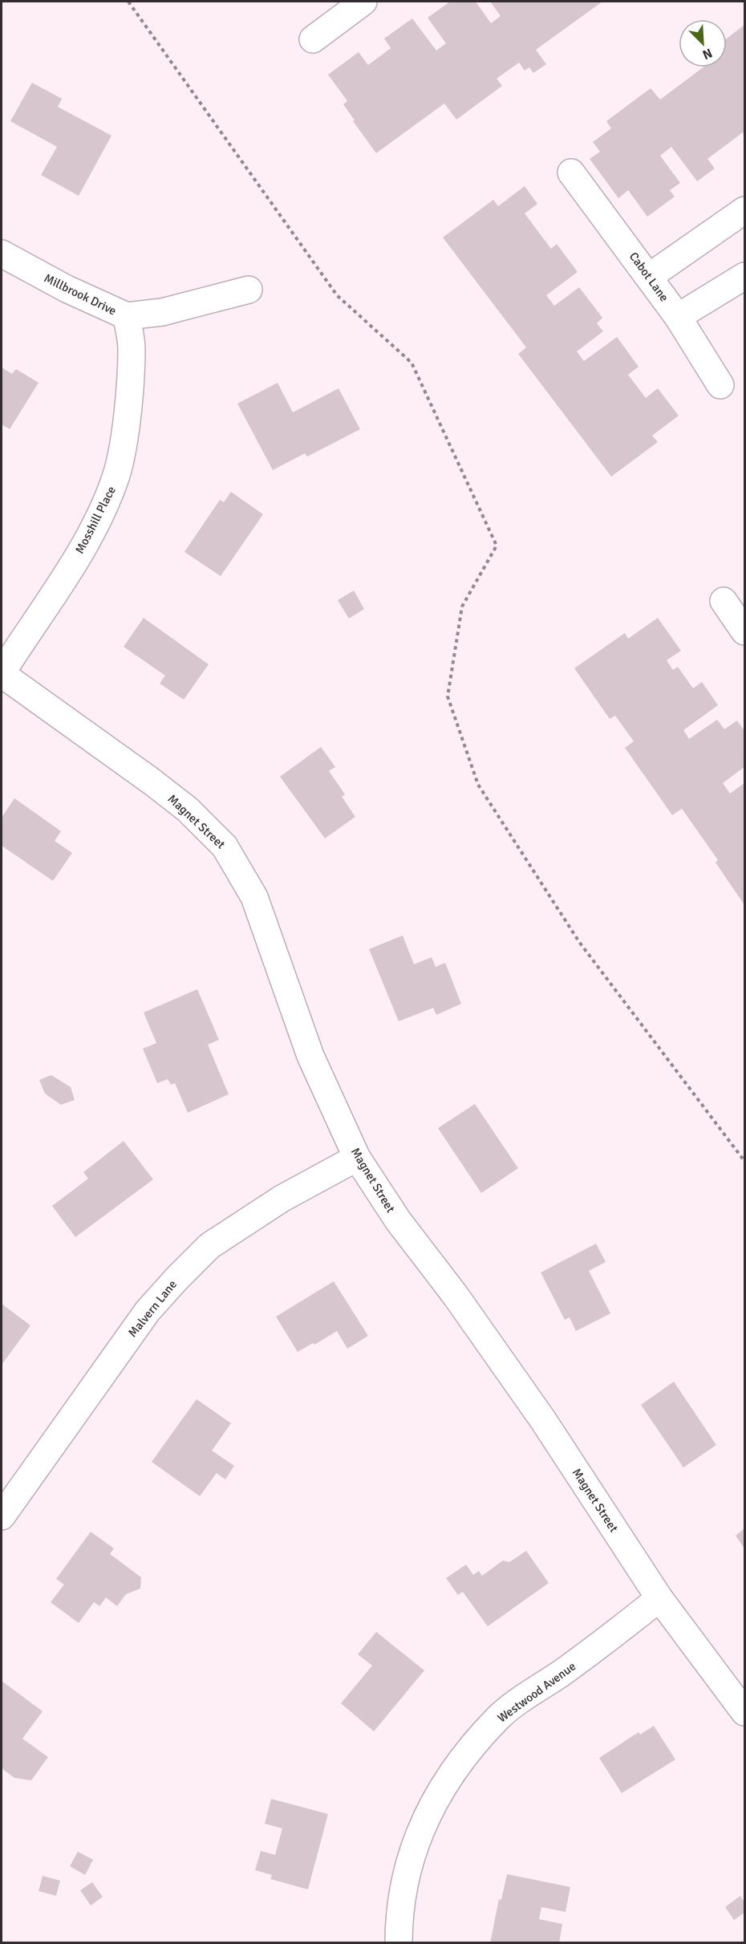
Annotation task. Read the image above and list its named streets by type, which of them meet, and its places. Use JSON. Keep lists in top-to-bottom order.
{
  "streets": {
    "street": [
      "Cabot Lane",
      "Millbrook Drive",
      "Mosshill Place",
      "Magnet Street",
      "Malvern Lane",
      "Westwood Avenue"
    ]
  },
  "crossings": [
    ["Millbrook Drive", "Mosshill Place"],
    ["Mosshill Place", "Magnet Street"],
    ["Magnet Street", "Malvern Lane"],
    ["Magnet Street", "Westwood Avenue"]
  ],
  "north": "bottom right"
}
